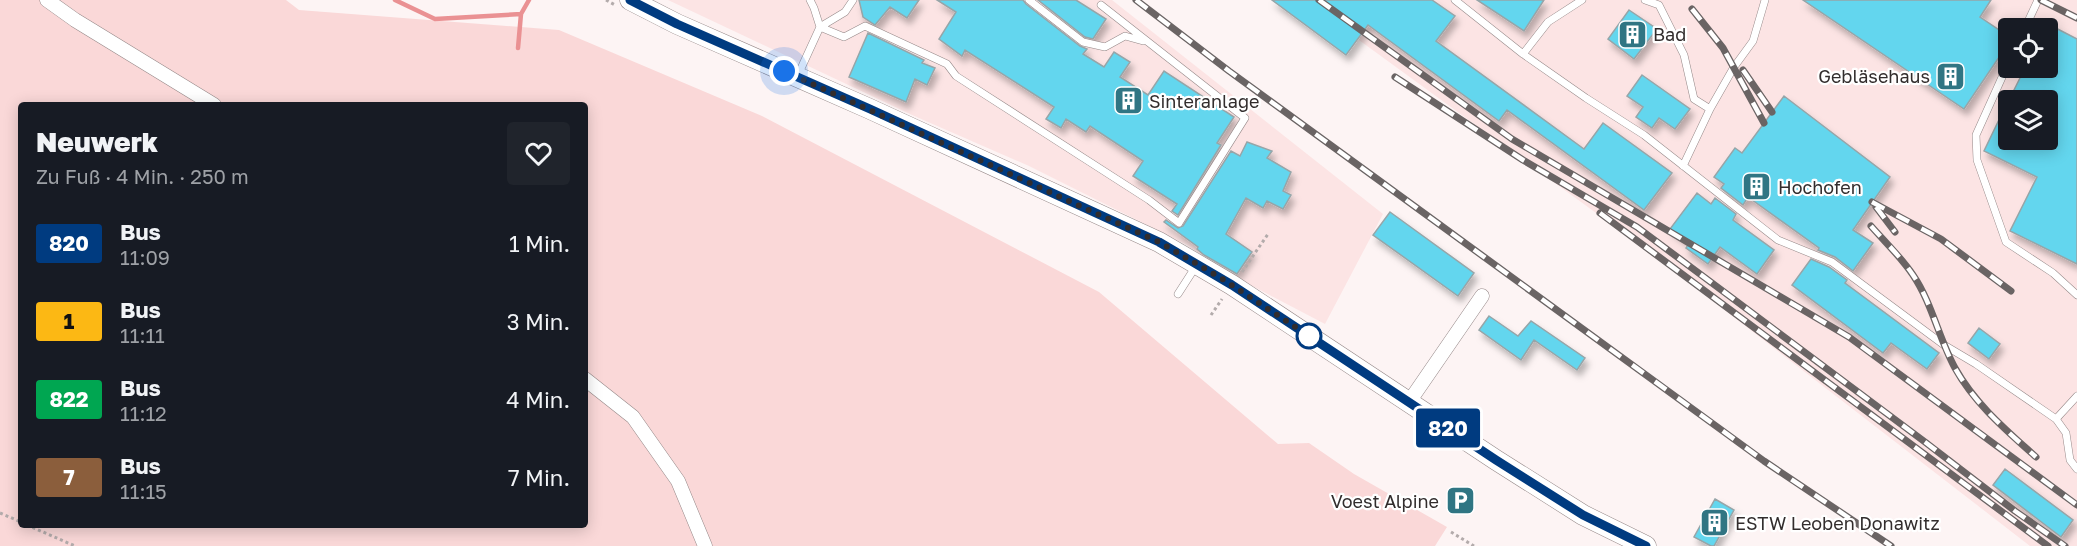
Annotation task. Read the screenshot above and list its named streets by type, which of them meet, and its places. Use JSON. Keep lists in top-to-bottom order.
{
  "places": {
    "building": [
      "Bad",
      "Gebläsehaus",
      "Sinteranlage",
      "Hochofen",
      "ESTW Leoben Donawitz"
    ],
    "parking": ["Voest Alpine"]
  },
  "lines": ["bus line 820"],
  "page": {
    "on_map": "820",
    "heading": ["Neuwerk", "Zu Fuß · 4 Min. · 250 m"],
    "list": [
      {
        "mark": "820",
        "name": "Bus",
        "note": "11:09",
        "value": "1 Min."
      },
      {
        "mark": "1",
        "name": "Bus",
        "note": "11:11",
        "value": "3 Min."
      },
      {
        "mark": "822",
        "name": "Bus",
        "note": "11:12",
        "value": "4 Min."
      },
      {
        "mark": "7",
        "name": "Bus",
        "note": "11:15",
        "value": "7 Min."
      }
    ]
  }
}
